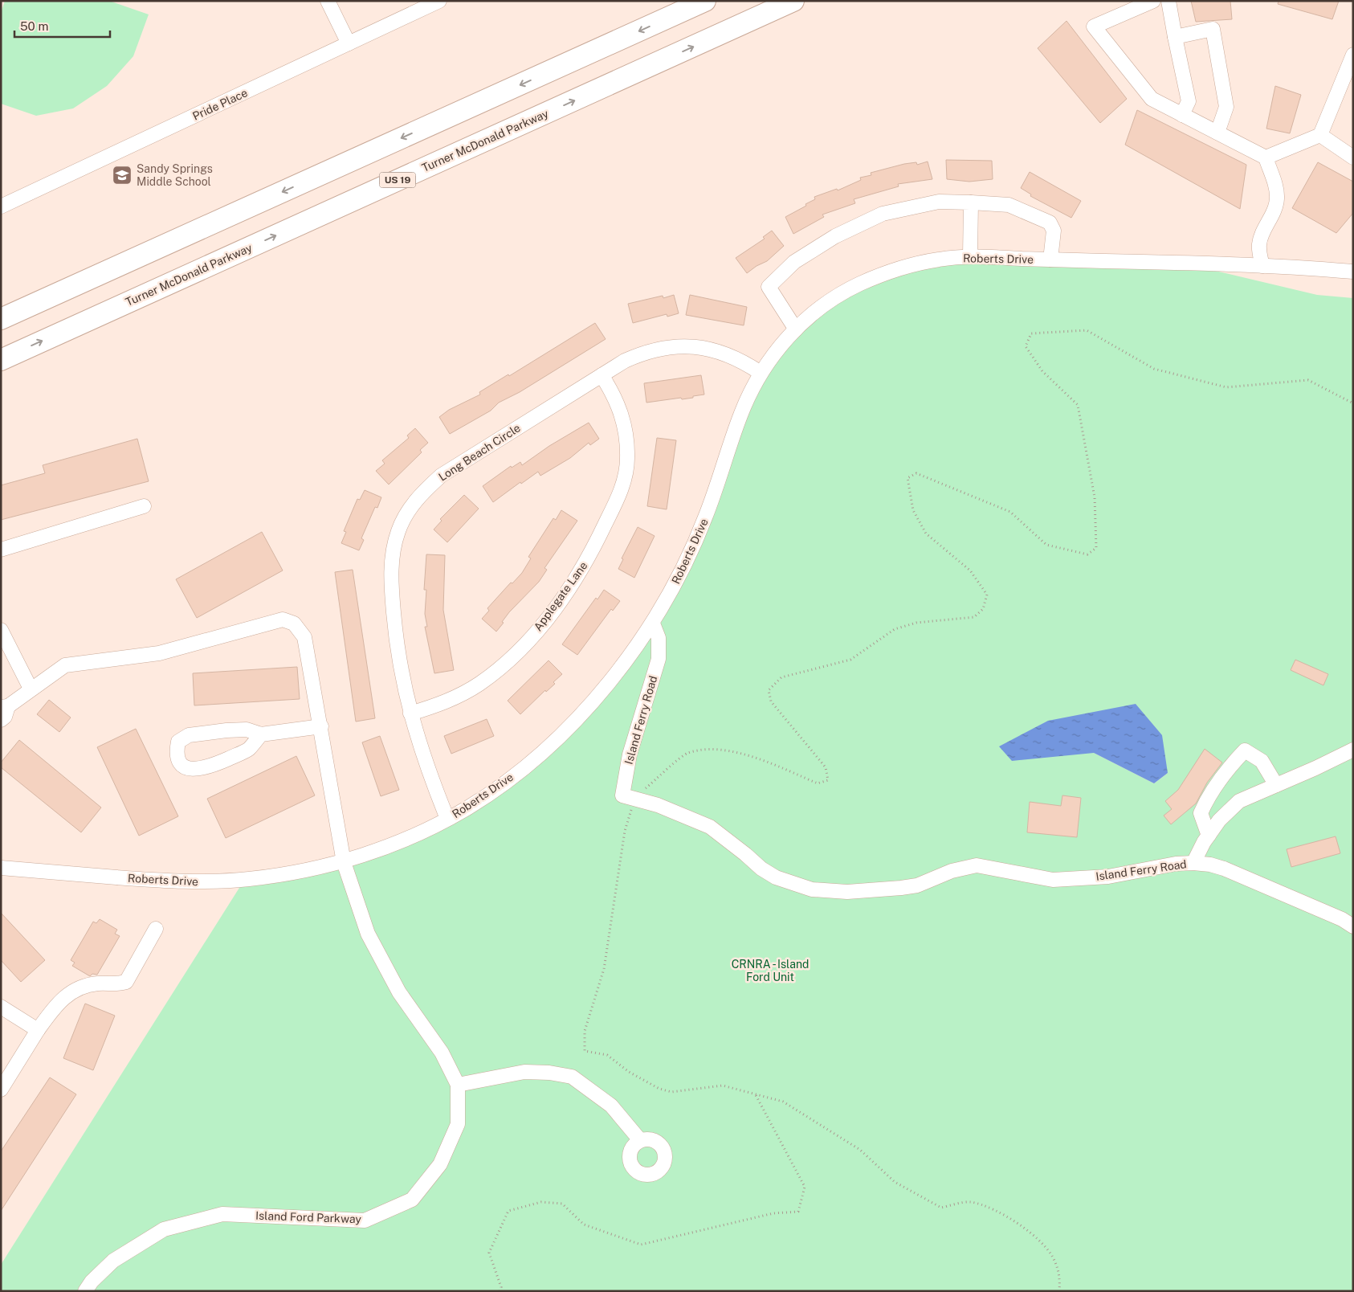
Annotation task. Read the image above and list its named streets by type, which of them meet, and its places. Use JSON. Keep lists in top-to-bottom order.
{
  "streets": {
    "highway": ["Turner McDonald Parkway", "US 19"],
    "street": [
      "Pride Place",
      "Roberts Drive",
      "Long Beach Circle",
      "Applegate Lane",
      "Island Ferry Road",
      "Island Ford Parkway"
    ]
  },
  "crossings": [
    ["Roberts Drive", "Long Beach Circle"],
    ["Roberts Drive", "Island Ferry Road"],
    ["Roberts Drive", "Island Ford Parkway"],
    ["Long Beach Circle", "Applegate Lane"]
  ],
  "parks": ["CRNRA - Island Ford Unit"],
  "places": {
    "school or university": ["Sandy Springs Middle School"]
  },
  "scale_bar": "50 m"
}
